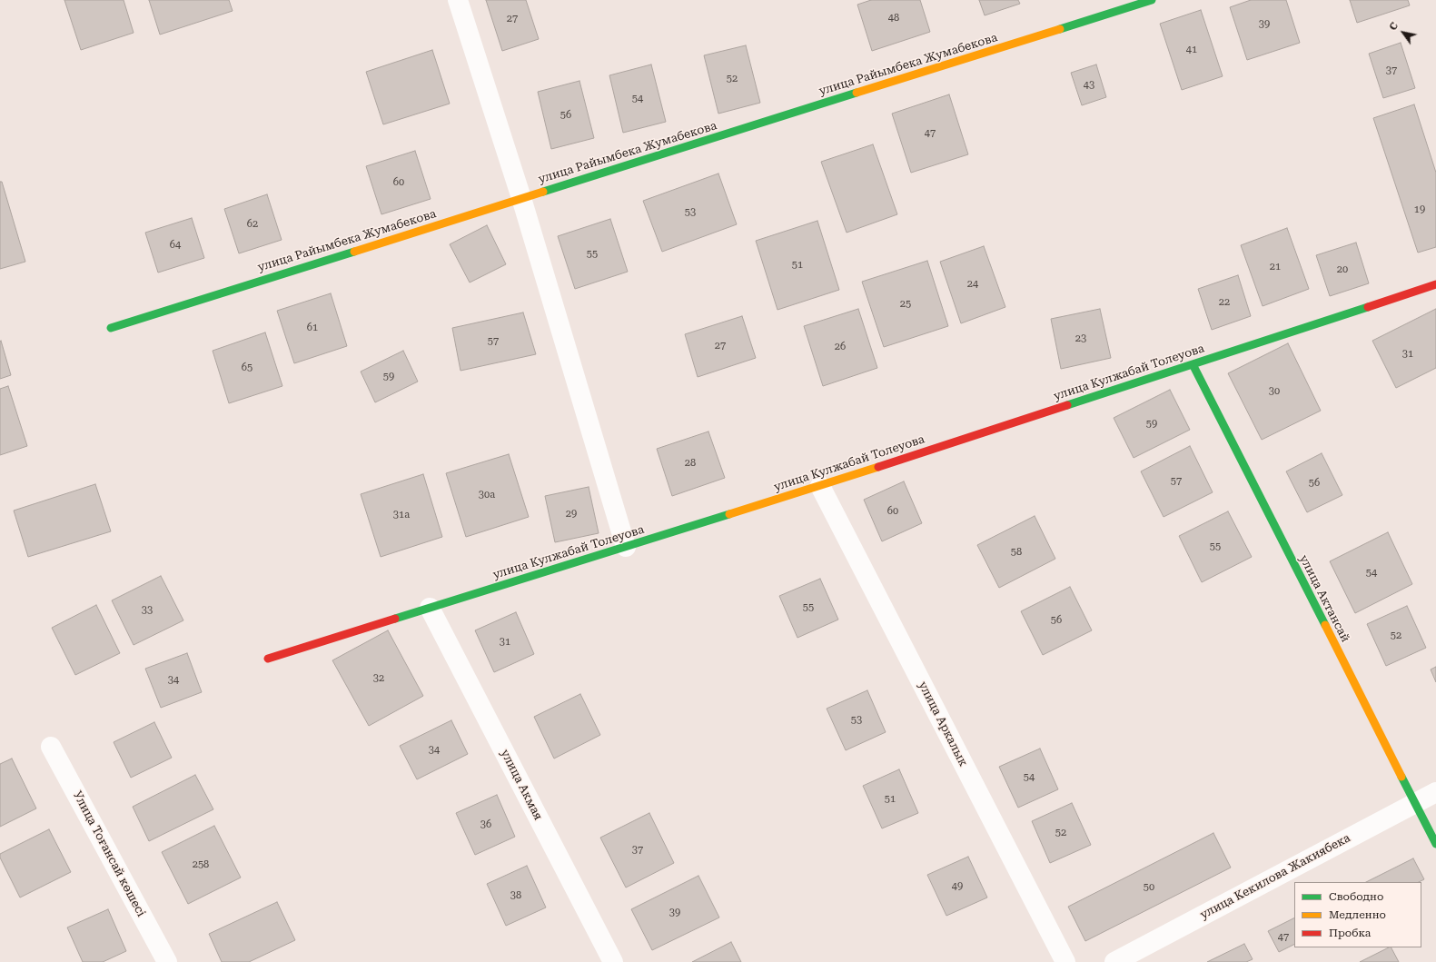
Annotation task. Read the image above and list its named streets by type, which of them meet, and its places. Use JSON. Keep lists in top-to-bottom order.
{
  "streets": {
    "street": [
      "улица Райымбека Жумабекова",
      "улица Кулжабай Толеуова",
      "улица Актансай",
      "улица Аркалык",
      "улица Акмая",
      "Улица Тоғансай көшесі",
      "улица Кекилова Жакиябека"
    ]
  },
  "crossings": [
    ["улица Кулжабай Толеуова", "улица Актансай"],
    ["улица Кулжабай Толеуова", "улица Аркалык"],
    ["улица Кулжабай Толеуова", "улица Акмая"],
    ["улица Актансай", "улица Кекилова Жакиябека"]
  ],
  "house_numbers": [
    "48",
    "27",
    "39",
    "41",
    "37",
    "52",
    "43",
    "54",
    "56",
    "47",
    "60",
    "19",
    "53",
    "62",
    "64",
    "55",
    "51",
    "21",
    "20",
    "24",
    "22",
    "25",
    "61",
    "23",
    "57",
    "27",
    "26",
    "31",
    "65",
    "59",
    "30",
    "59",
    "28",
    "57",
    "56",
    "30а",
    "60",
    "29",
    "31а",
    "55",
    "58",
    "54",
    "55",
    "33",
    "56",
    "52",
    "31",
    "32",
    "34",
    "53",
    "34",
    "54",
    "51",
    "36",
    "52",
    "37",
    "258",
    "49",
    "50",
    "38",
    "39",
    "47"
  ],
  "legend": ["Свободно", "Медленно", "Пробка"],
  "north": "top left"
}
